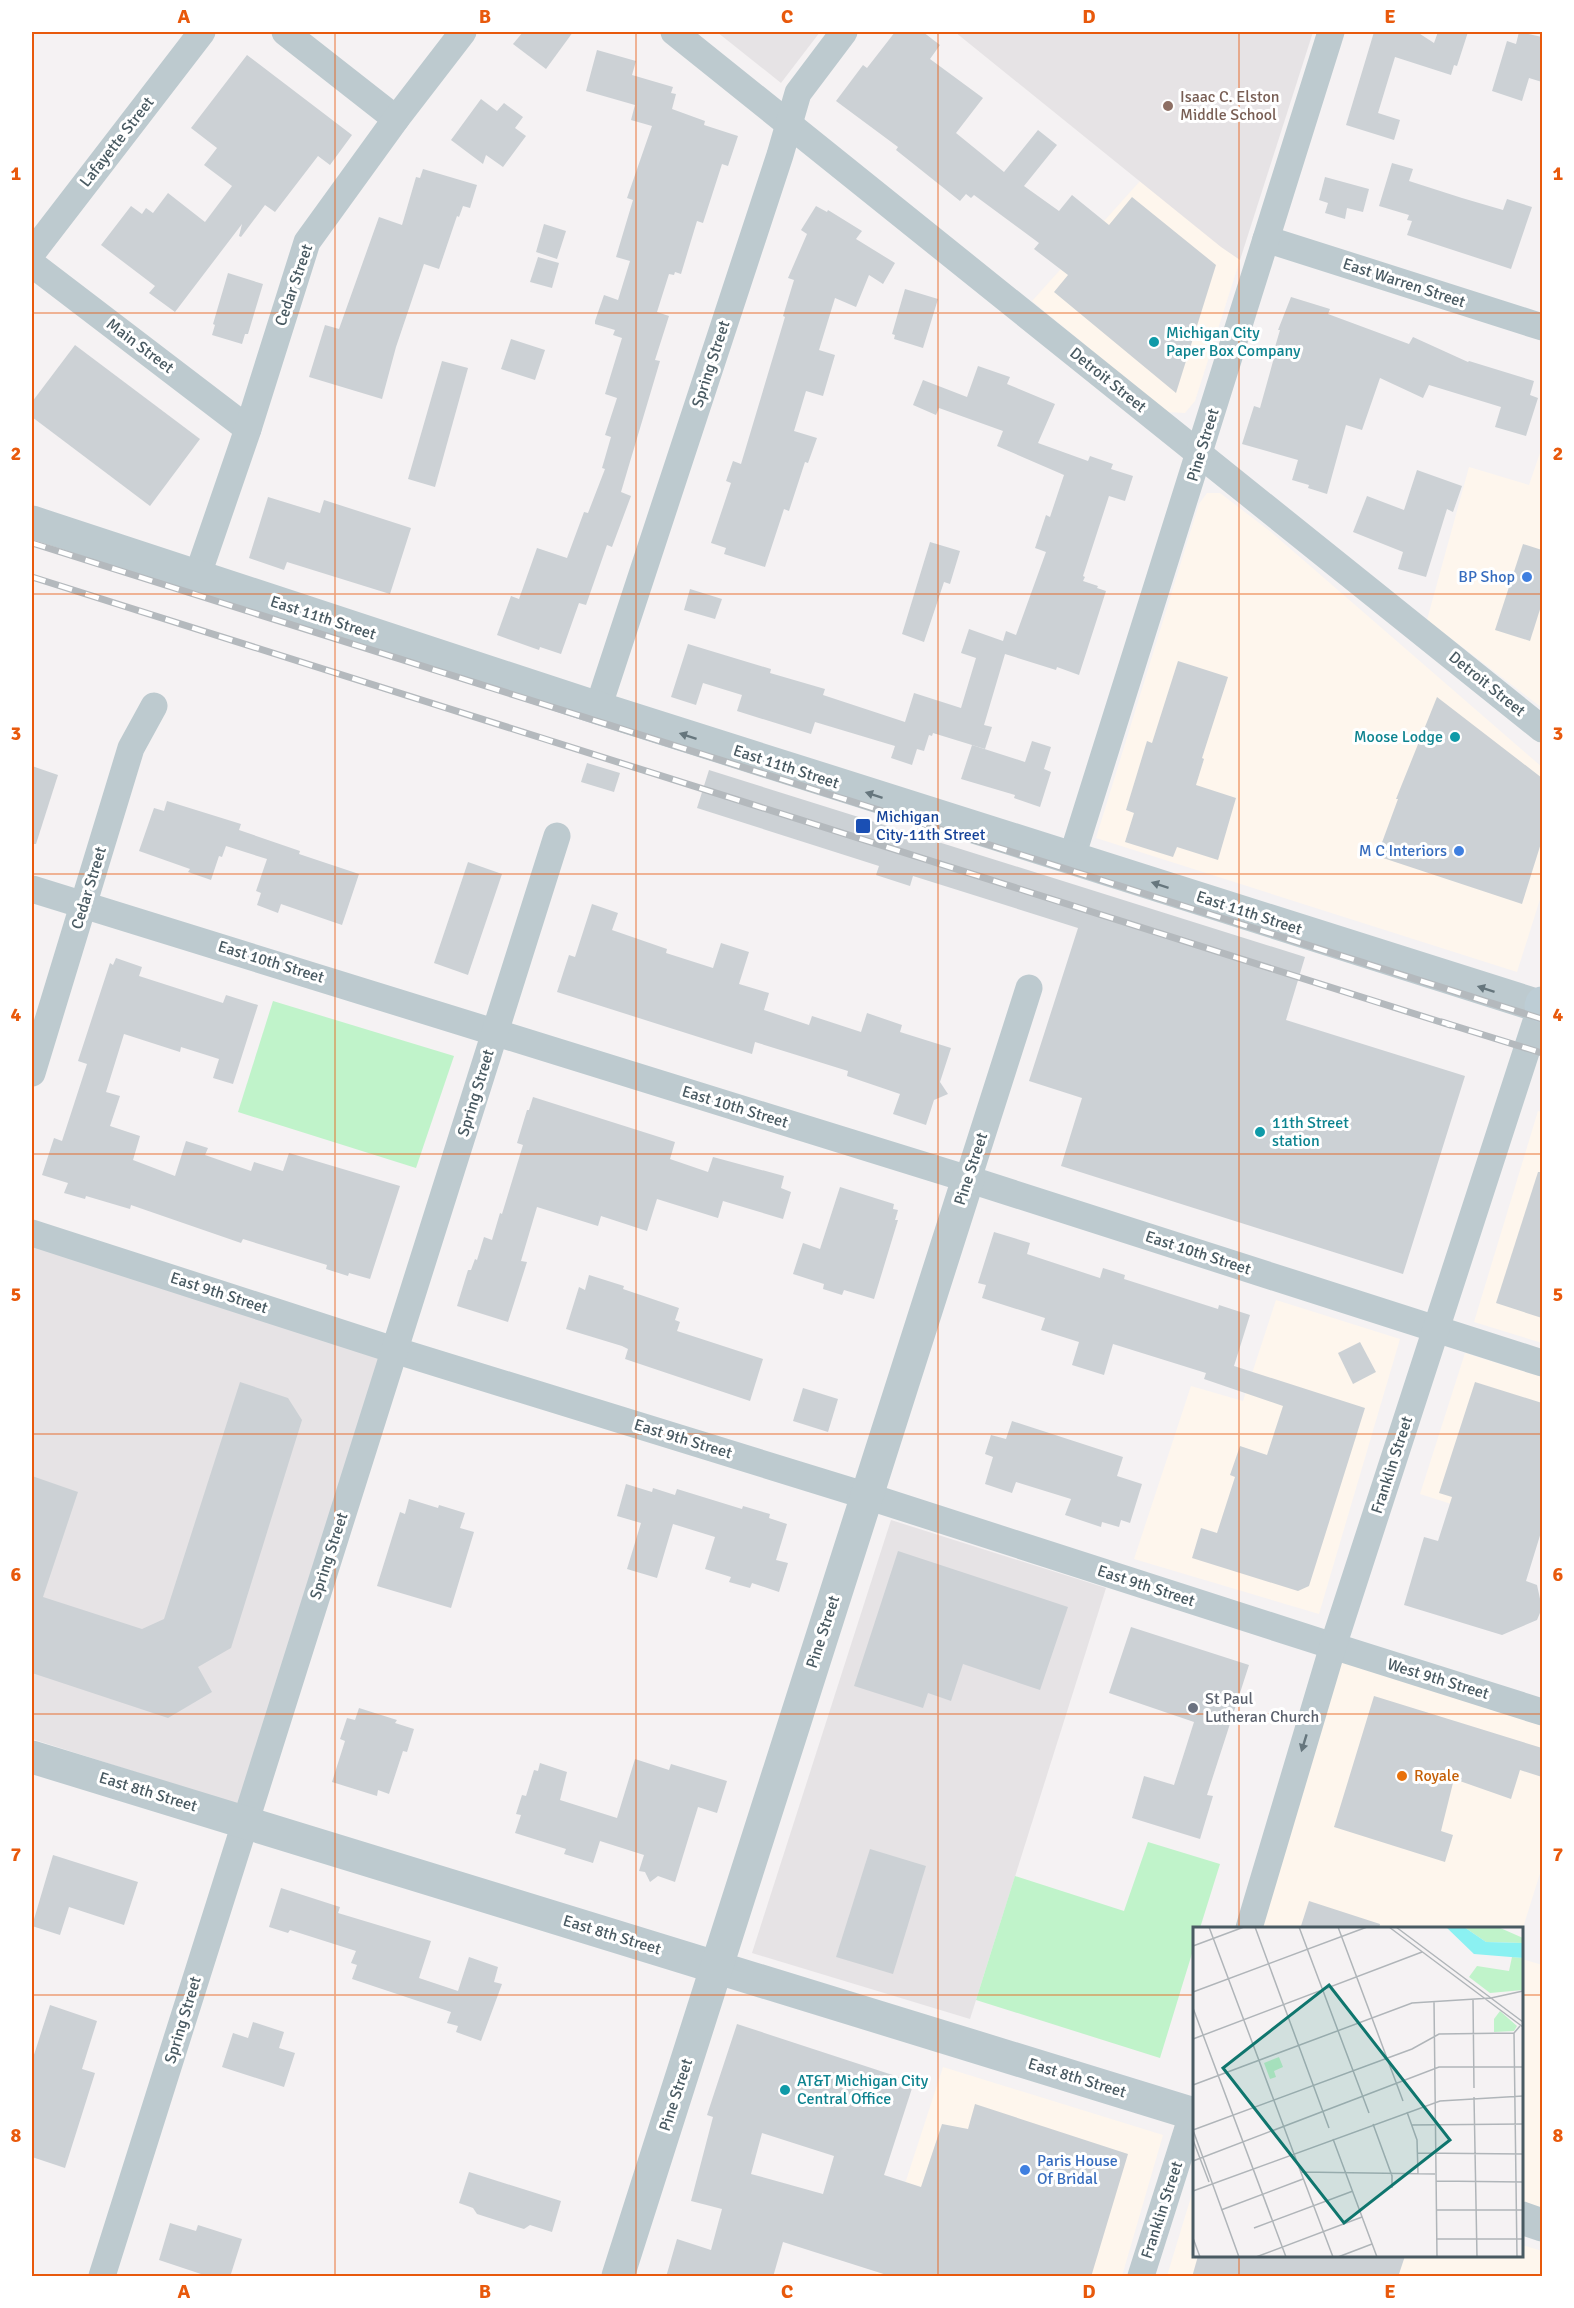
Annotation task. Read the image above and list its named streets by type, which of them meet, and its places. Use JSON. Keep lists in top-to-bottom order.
{
  "streets": {
    "street": [
      "Lafayette Street",
      "East Warren Street",
      "Cedar Street",
      "Main Street",
      "Spring Street",
      "Detroit Street",
      "Pine Street",
      "East 11th Street",
      "East 10th Street",
      "East 9th Street",
      "Franklin Street",
      "West 9th Street",
      "East 8th Street"
    ]
  },
  "crossings": [
    ["East Warren Street", "Pine Street"],
    ["Cedar Street", "Main Street"],
    ["Cedar Street", "East 11th Street"],
    ["Cedar Street", "East 10th Street"],
    ["Spring Street", "Detroit Street"],
    ["Spring Street", "East 11th Street"],
    ["Spring Street", "East 10th Street"],
    ["Spring Street", "East 9th Street"],
    ["Spring Street", "East 8th Street"],
    ["Detroit Street", "Pine Street"],
    ["Pine Street", "East 11th Street"],
    ["Pine Street", "East 10th Street"],
    ["Pine Street", "East 9th Street"],
    ["Pine Street", "East 8th Street"],
    ["East 11th Street", "Franklin Street"],
    ["East 10th Street", "Franklin Street"],
    ["East 9th Street", "Franklin Street"],
    ["East 9th Street", "West 9th Street"],
    ["Franklin Street", "West 9th Street"]
  ],
  "one_way": ["East 11th Street"],
  "places": {
    "other": [
      "Isaac C. Elston Middle School",
      "Michigan City Paper Box Company",
      "BP Shop",
      "Moose Lodge",
      "M C Interiors",
      "11th Street station",
      "St Paul Lutheran Church",
      "Royale",
      "AT&T Michigan City Central Office",
      "Paris House Of Bridal"
    ],
    "transit": ["Michigan City-11th Street"]
  },
  "grid": {
    "columns": [
      "A",
      "B",
      "C",
      "D",
      "E"
    ],
    "rows": [
      "1",
      "2",
      "3",
      "4",
      "5",
      "6",
      "7",
      "8"
    ]
  }
}
